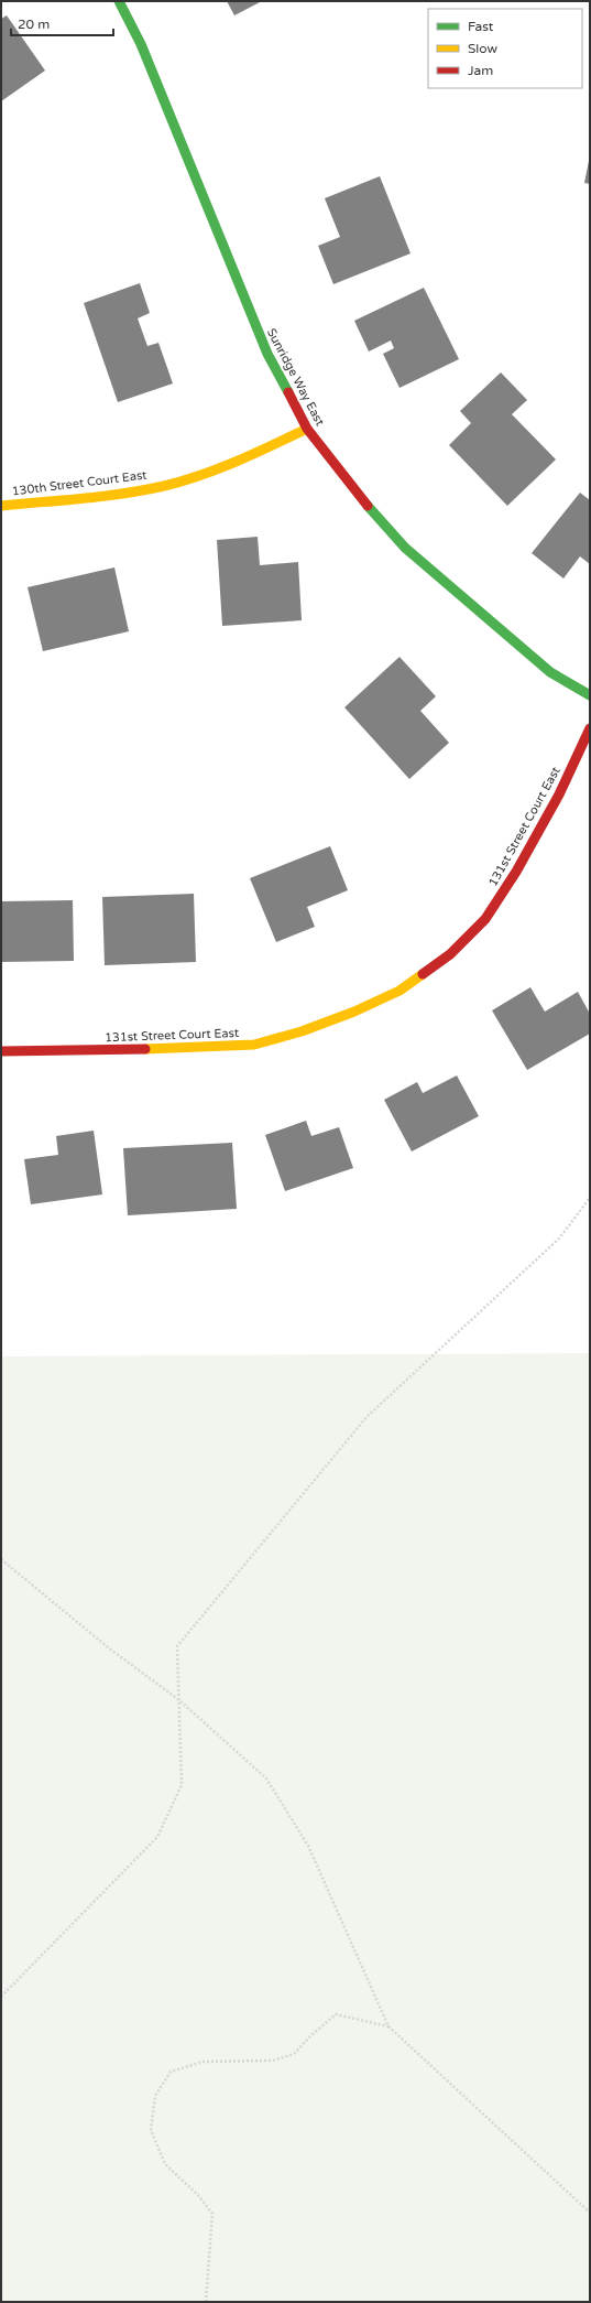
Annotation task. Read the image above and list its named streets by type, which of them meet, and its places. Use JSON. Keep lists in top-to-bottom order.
{
  "streets": {
    "street": ["Sunridge Way East", "130th Street Court East", "131st Street Court East"]
  },
  "crossings": [
    ["Sunridge Way East", "130th Street Court East"]
  ],
  "legend": ["Fast", "Slow", "Jam"],
  "scale_bar": "20 m"
}
